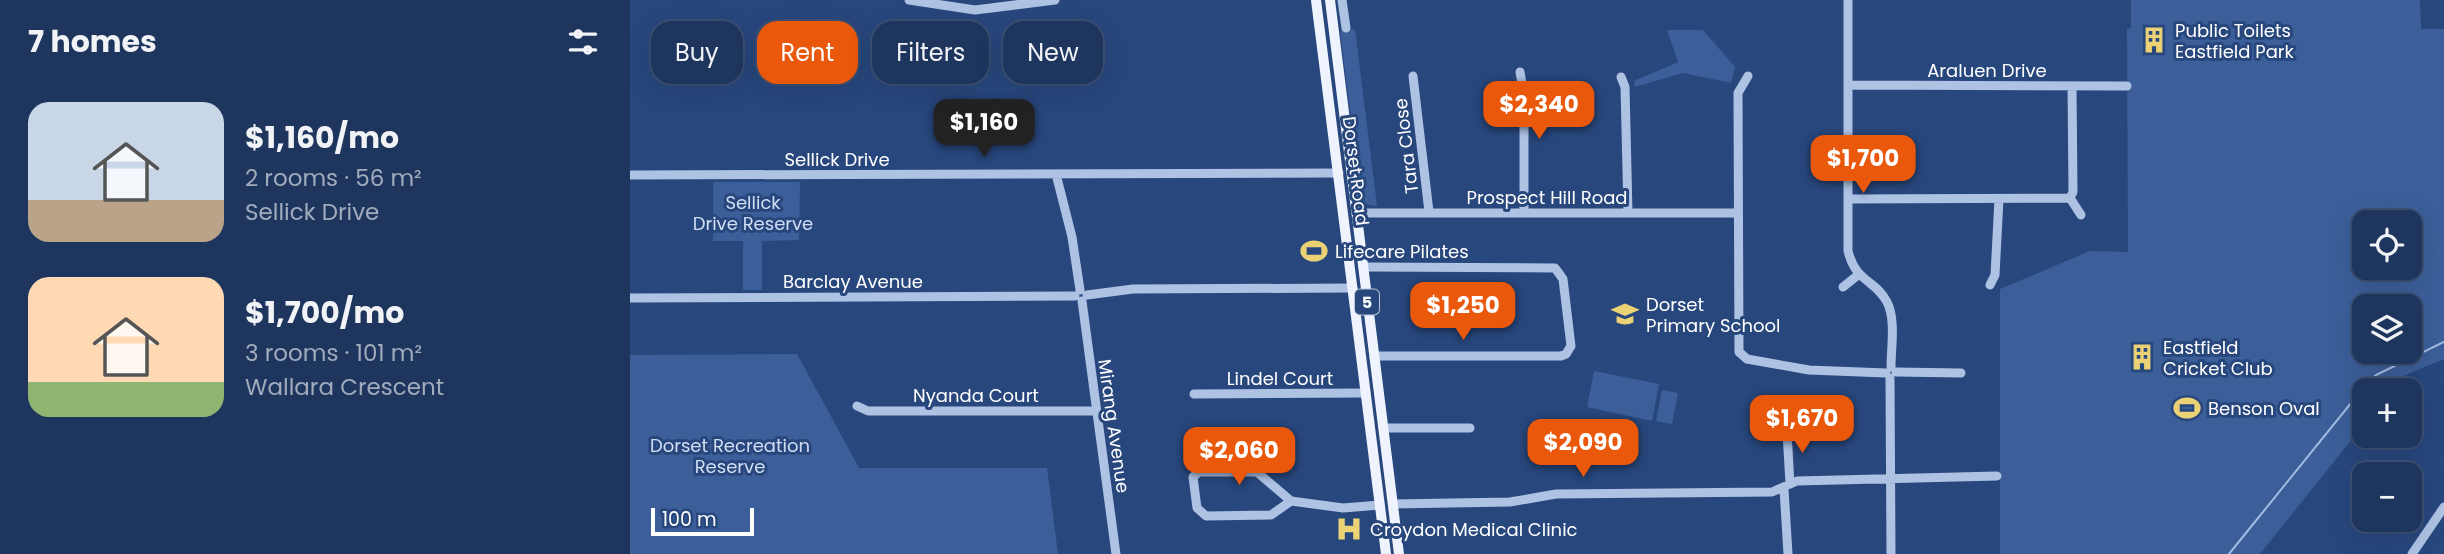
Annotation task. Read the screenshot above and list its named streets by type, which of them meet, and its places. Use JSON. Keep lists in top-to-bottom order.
{
  "streets": {
    "main road": ["Dorset Road", "5"],
    "street": [
      "Araluen Drive",
      "Tara Close",
      "Sellick Drive",
      "Prospect Hill Road",
      "Barclay Avenue",
      "Lindel Court",
      "Nyanda Court",
      "Mirang Avenue"
    ]
  },
  "crossings": [
    ["Tara Close", "Prospect Hill Road"],
    ["Sellick Drive", "Dorset Road"],
    ["Sellick Drive", "Mirang Avenue"],
    ["Dorset Road", "Prospect Hill Road"],
    ["Dorset Road", "Barclay Avenue"],
    ["Dorset Road", "Lindel Court"],
    ["Barclay Avenue", "Mirang Avenue"],
    ["Nyanda Court", "Mirang Avenue"]
  ],
  "parks": ["Sellick Drive Reserve", "Dorset Recreation Reserve"],
  "places": {
    "building": ["Public Toilets Eastfield Park", "Eastfield Cricket Club"],
    "sports": ["Lifecare Pilates", "Benson Oval"],
    "school or university": ["Dorset Primary School"],
    "hospital": ["Croydon Medical Clinic"]
  },
  "scale_bar": "100 m",
  "page": {
    "heading": "7 homes",
    "chip": [
      "Buy",
      "Rent",
      "Filters",
      "New"
    ],
    "price": [
      "$2,340",
      "$1,160",
      "$1,700",
      "$1,250",
      "$1,670",
      "$2,090",
      "$2,060"
    ],
    "list": [
      {
        "name": "$1,160/mo",
        "note": "2 rooms · 56 m² · Sellick Drive"
      },
      {
        "name": "$1,700/mo",
        "note": "3 rooms · 101 m² · Wallara Crescent"
      }
    ],
    "map_buttons": ["+", "−"],
    "scale": "100 m"
  }
}
